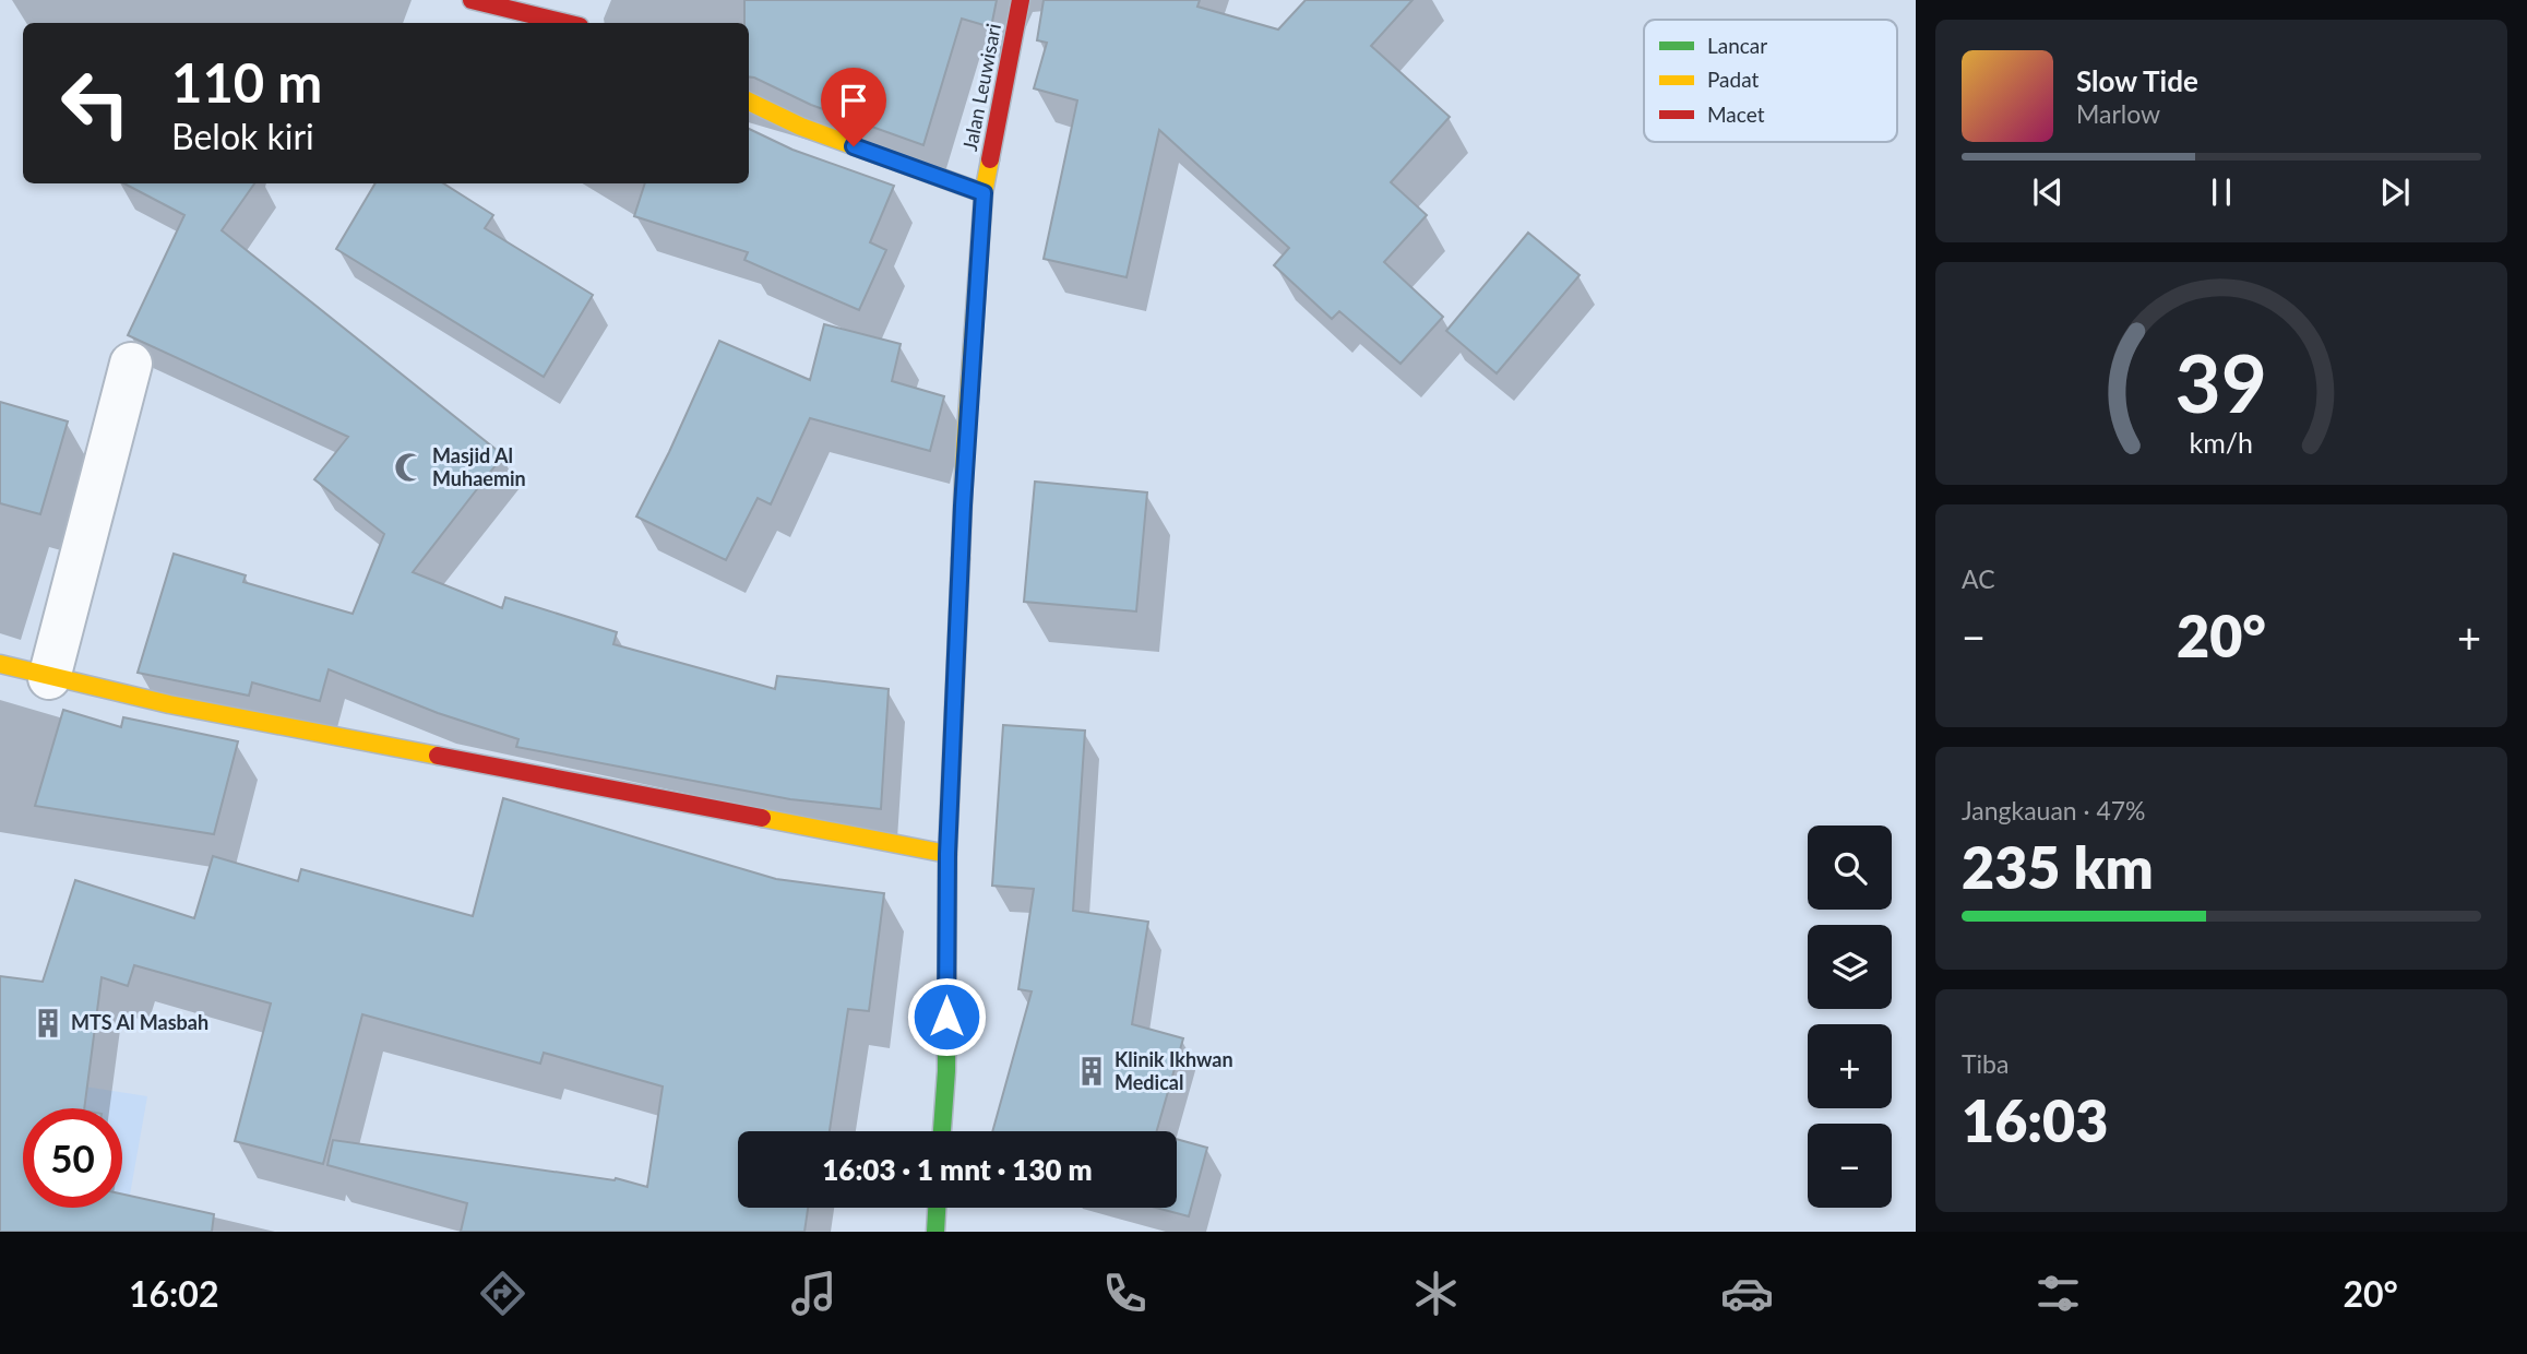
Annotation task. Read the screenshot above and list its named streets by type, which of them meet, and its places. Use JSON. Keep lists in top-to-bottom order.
{
  "streets": {
    "street": ["Jalan Leuwisari"]
  },
  "places": {
    "mosque": ["Masjid Al Muhaemin"],
    "building": ["MTS Al Masbah", "Klinik Ikhwan Medical"]
  },
  "legend": ["Lancar", "Padat", "Macet"],
  "page": {
    "turn": ["110 m", "Belok kiri"],
    "song": ["Slow Tide", "Marlow"],
    "tile": [
      "AC",
      ["Jangkauan · 47%", "235 km"],
      ["Tiba", "16:03"]
    ],
    "heat": ["−", "20°", "+"],
    "map_buttons": ["+", "−"],
    "limit": "50",
    "trip": "16:03 · 1 mnt · 130 m",
    "tabs": ["16:02", "20°"],
    "gauge": ["39", "km/h"]
  }
}
